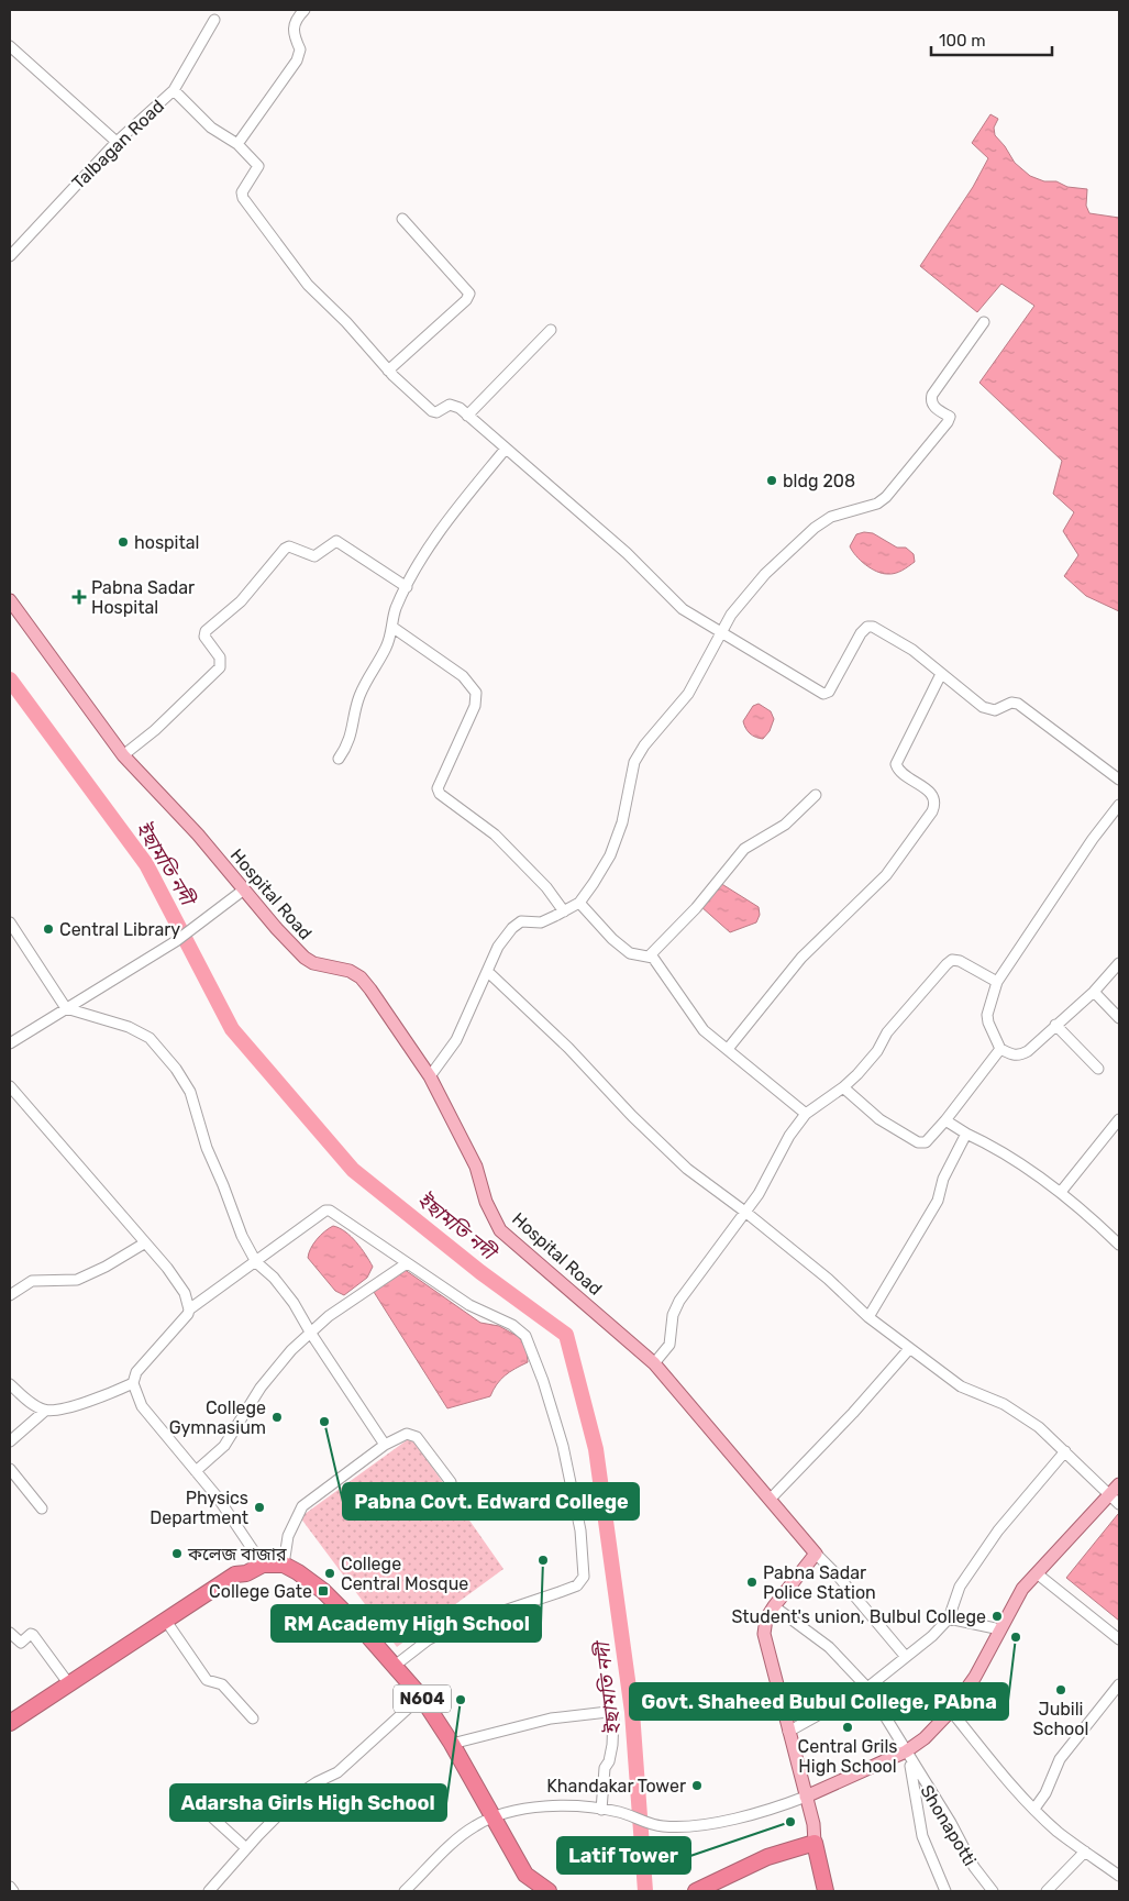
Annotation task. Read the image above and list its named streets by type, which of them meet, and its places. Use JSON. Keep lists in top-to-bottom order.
{
  "streets": {
    "highway": ["N604"],
    "main road": ["Hospital Road"],
    "street": ["Talbagan Road", "Shonapotti"]
  },
  "water": ["ইছামতি নদী"],
  "places": {
    "other": [
      "bldg 208",
      "hospital",
      "Central Library",
      "College Gymnasium",
      "Pabna Covt. Edward College",
      "Physics Department",
      "কলেজ বাজার",
      "RM Academy High School",
      "College Central Mosque",
      "Pabna Sadar Police Station",
      "Student's union, Bulbul College",
      "Govt. Shaheed Bubul College, PAbna",
      "Jubili School",
      "Adarsha Girls High School",
      "Central Grils High School",
      "Khandakar Tower",
      "Latif Tower"
    ],
    "health": ["Pabna Sadar Hospital"],
    "transit": ["College Gate"]
  },
  "scale_bar": "100 m"
}
